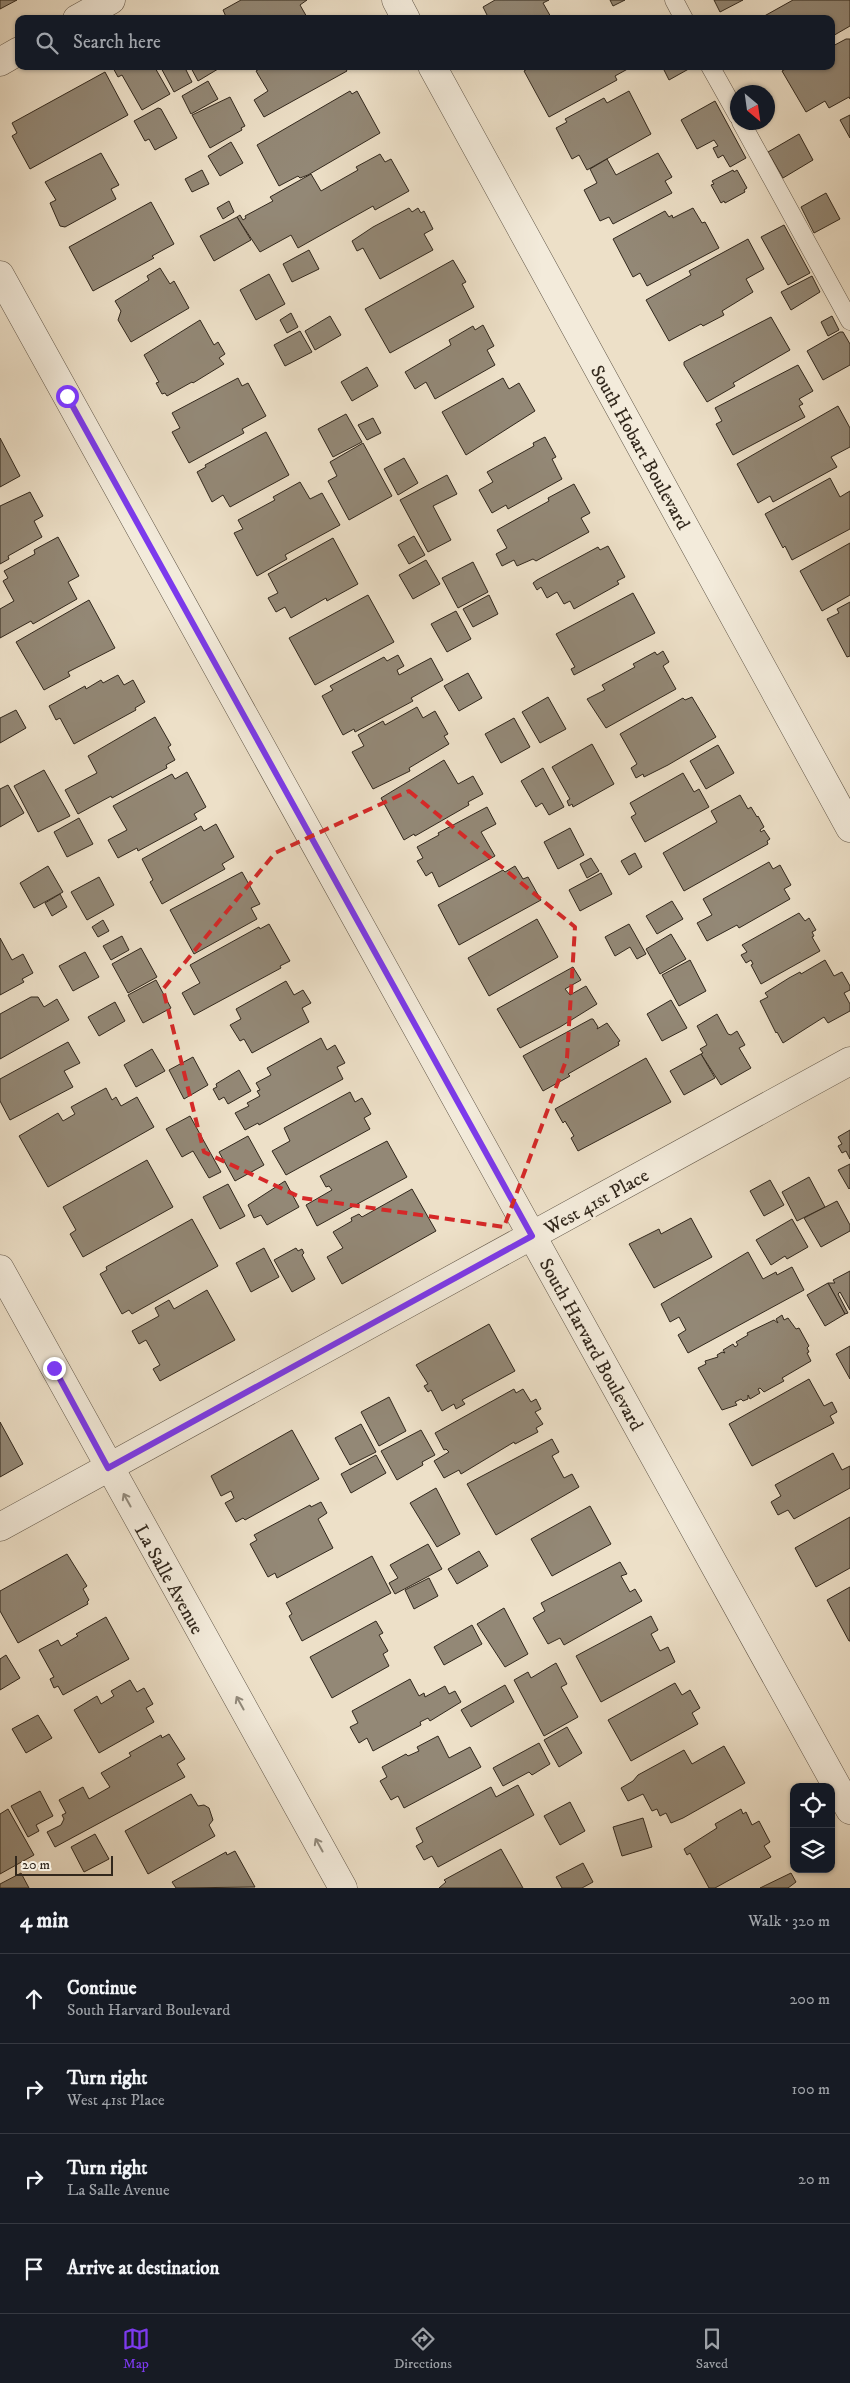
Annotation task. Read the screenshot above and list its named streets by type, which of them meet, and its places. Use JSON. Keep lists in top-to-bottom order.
{
  "streets": {
    "street": [
      "South Hobart Boulevard",
      "West 41st Place",
      "South Harvard Boulevard",
      "La Salle Avenue"
    ]
  },
  "crossings": [
    ["West 41st Place", "South Harvard Boulevard"],
    ["West 41st Place", "La Salle Avenue"]
  ],
  "one_way": ["La Salle Avenue"],
  "scale_bar": "20 m",
  "north": "bottom right",
  "page": {
    "search": "Search here",
    "scale": "20 m",
    "heading": ["4 min", "Walk · 320 m"],
    "list": [
      ["Continue", "South Harvard Boulevard", "200 m"],
      ["Turn right", "West 41st Place", "100 m"],
      ["Turn right", "La Salle Avenue", "20 m"],
      "Arrive at destination"
    ],
    "nav": ["Map", "Directions", "Saved"]
  }
}
